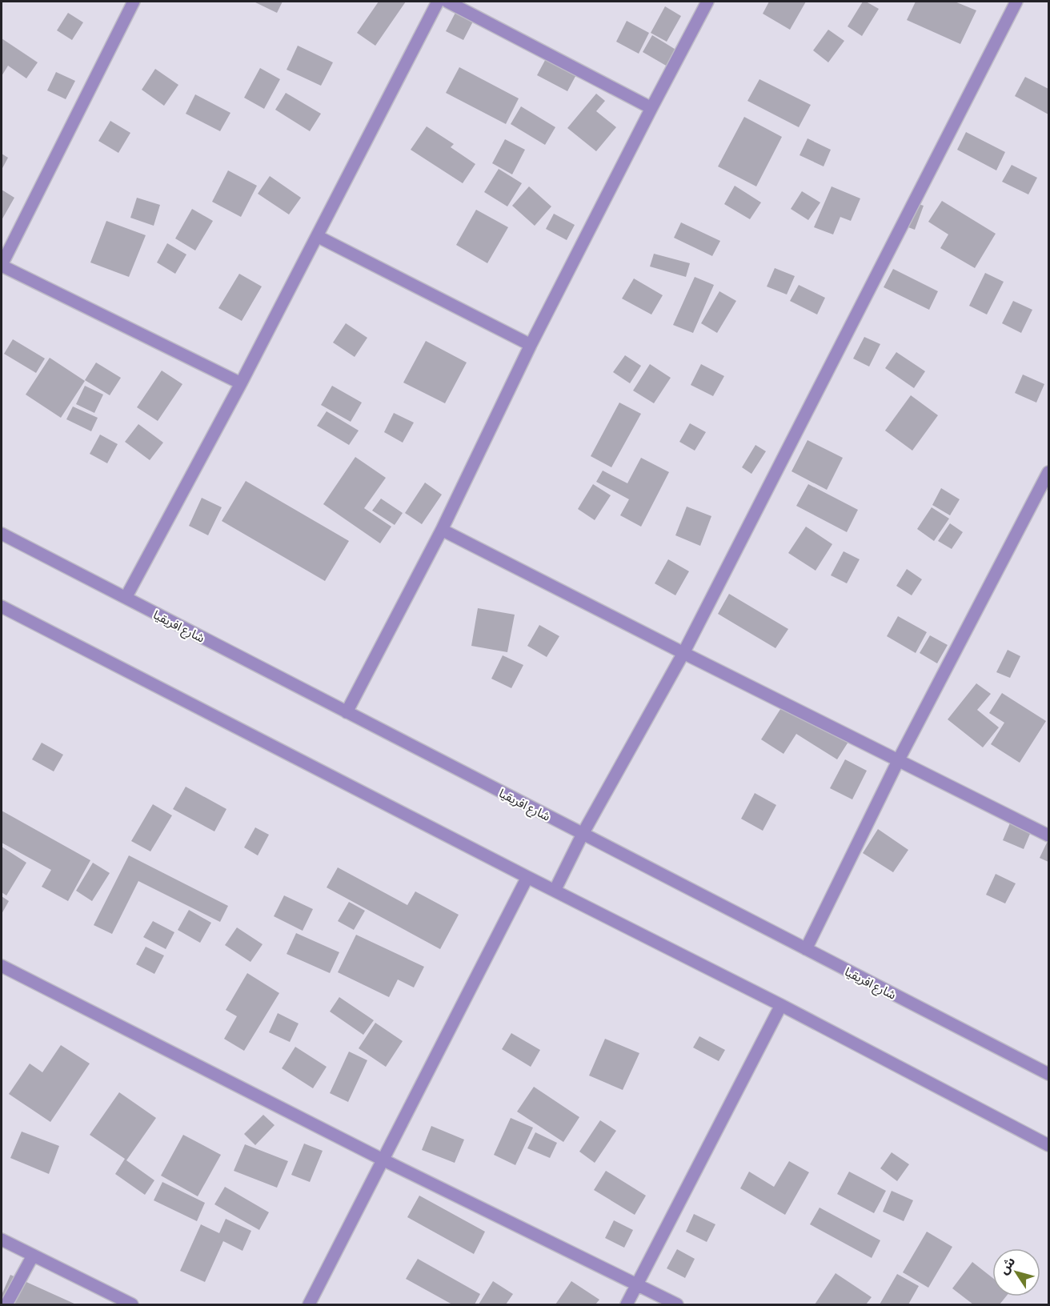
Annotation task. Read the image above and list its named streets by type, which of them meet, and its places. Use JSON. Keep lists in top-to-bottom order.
{
  "streets": {
    "street": ["شارع افريقيا"]
  },
  "north": "top left"
}
